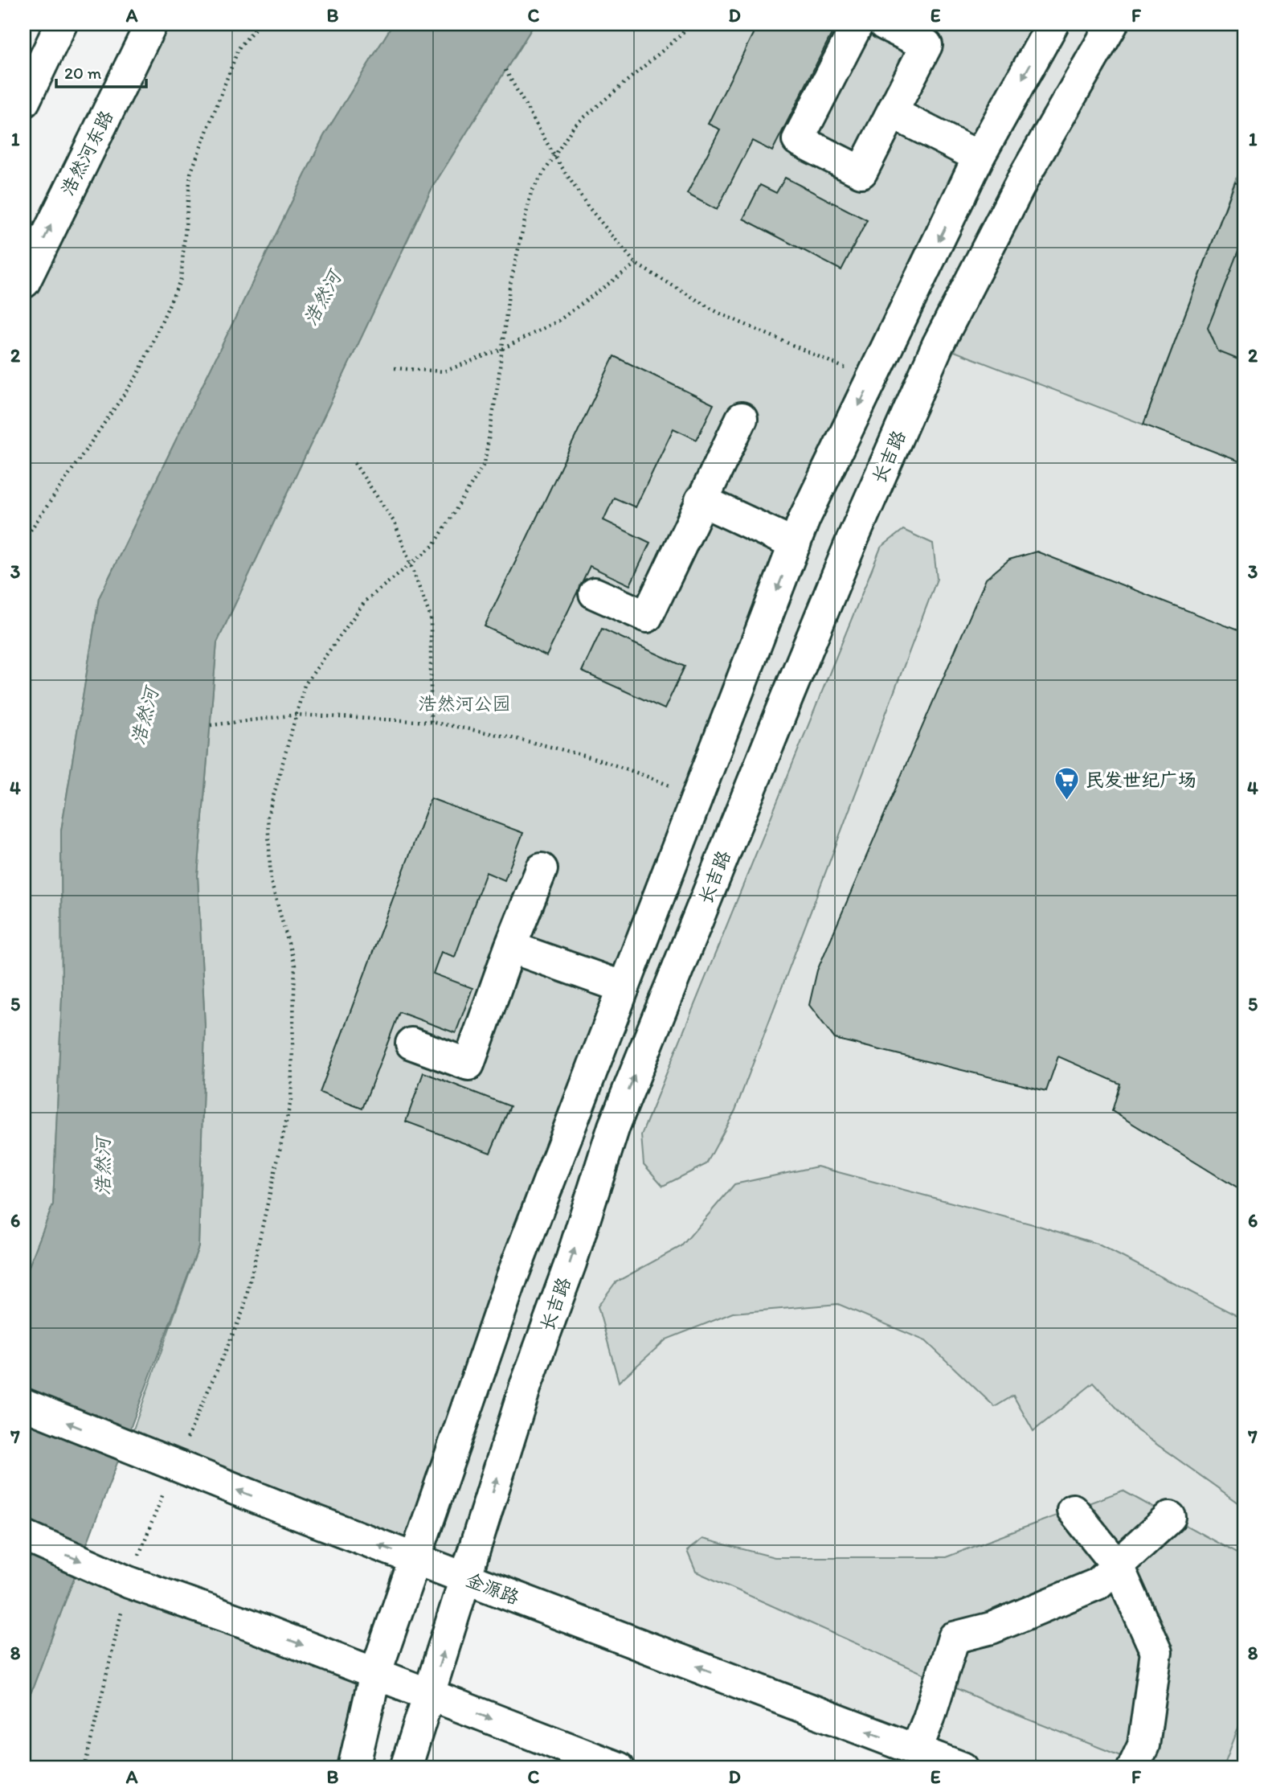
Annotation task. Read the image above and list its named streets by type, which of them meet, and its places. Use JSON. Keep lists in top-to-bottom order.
{
  "streets": {
    "street": ["浩然河东路", "长吉路", "金源路"]
  },
  "crossings": [
    ["长吉路", "金源路"]
  ],
  "one_way": ["浩然河东路"],
  "water": ["浩然河"],
  "parks": ["浩然河公园"],
  "places": {
    "supermarket": ["民发世纪广场"]
  },
  "scale_bar": "20 m",
  "grid": {
    "columns": [
      "A",
      "B",
      "C",
      "D",
      "E",
      "F"
    ],
    "rows": [
      "1",
      "2",
      "3",
      "4",
      "5",
      "6",
      "7",
      "8"
    ]
  }
}
